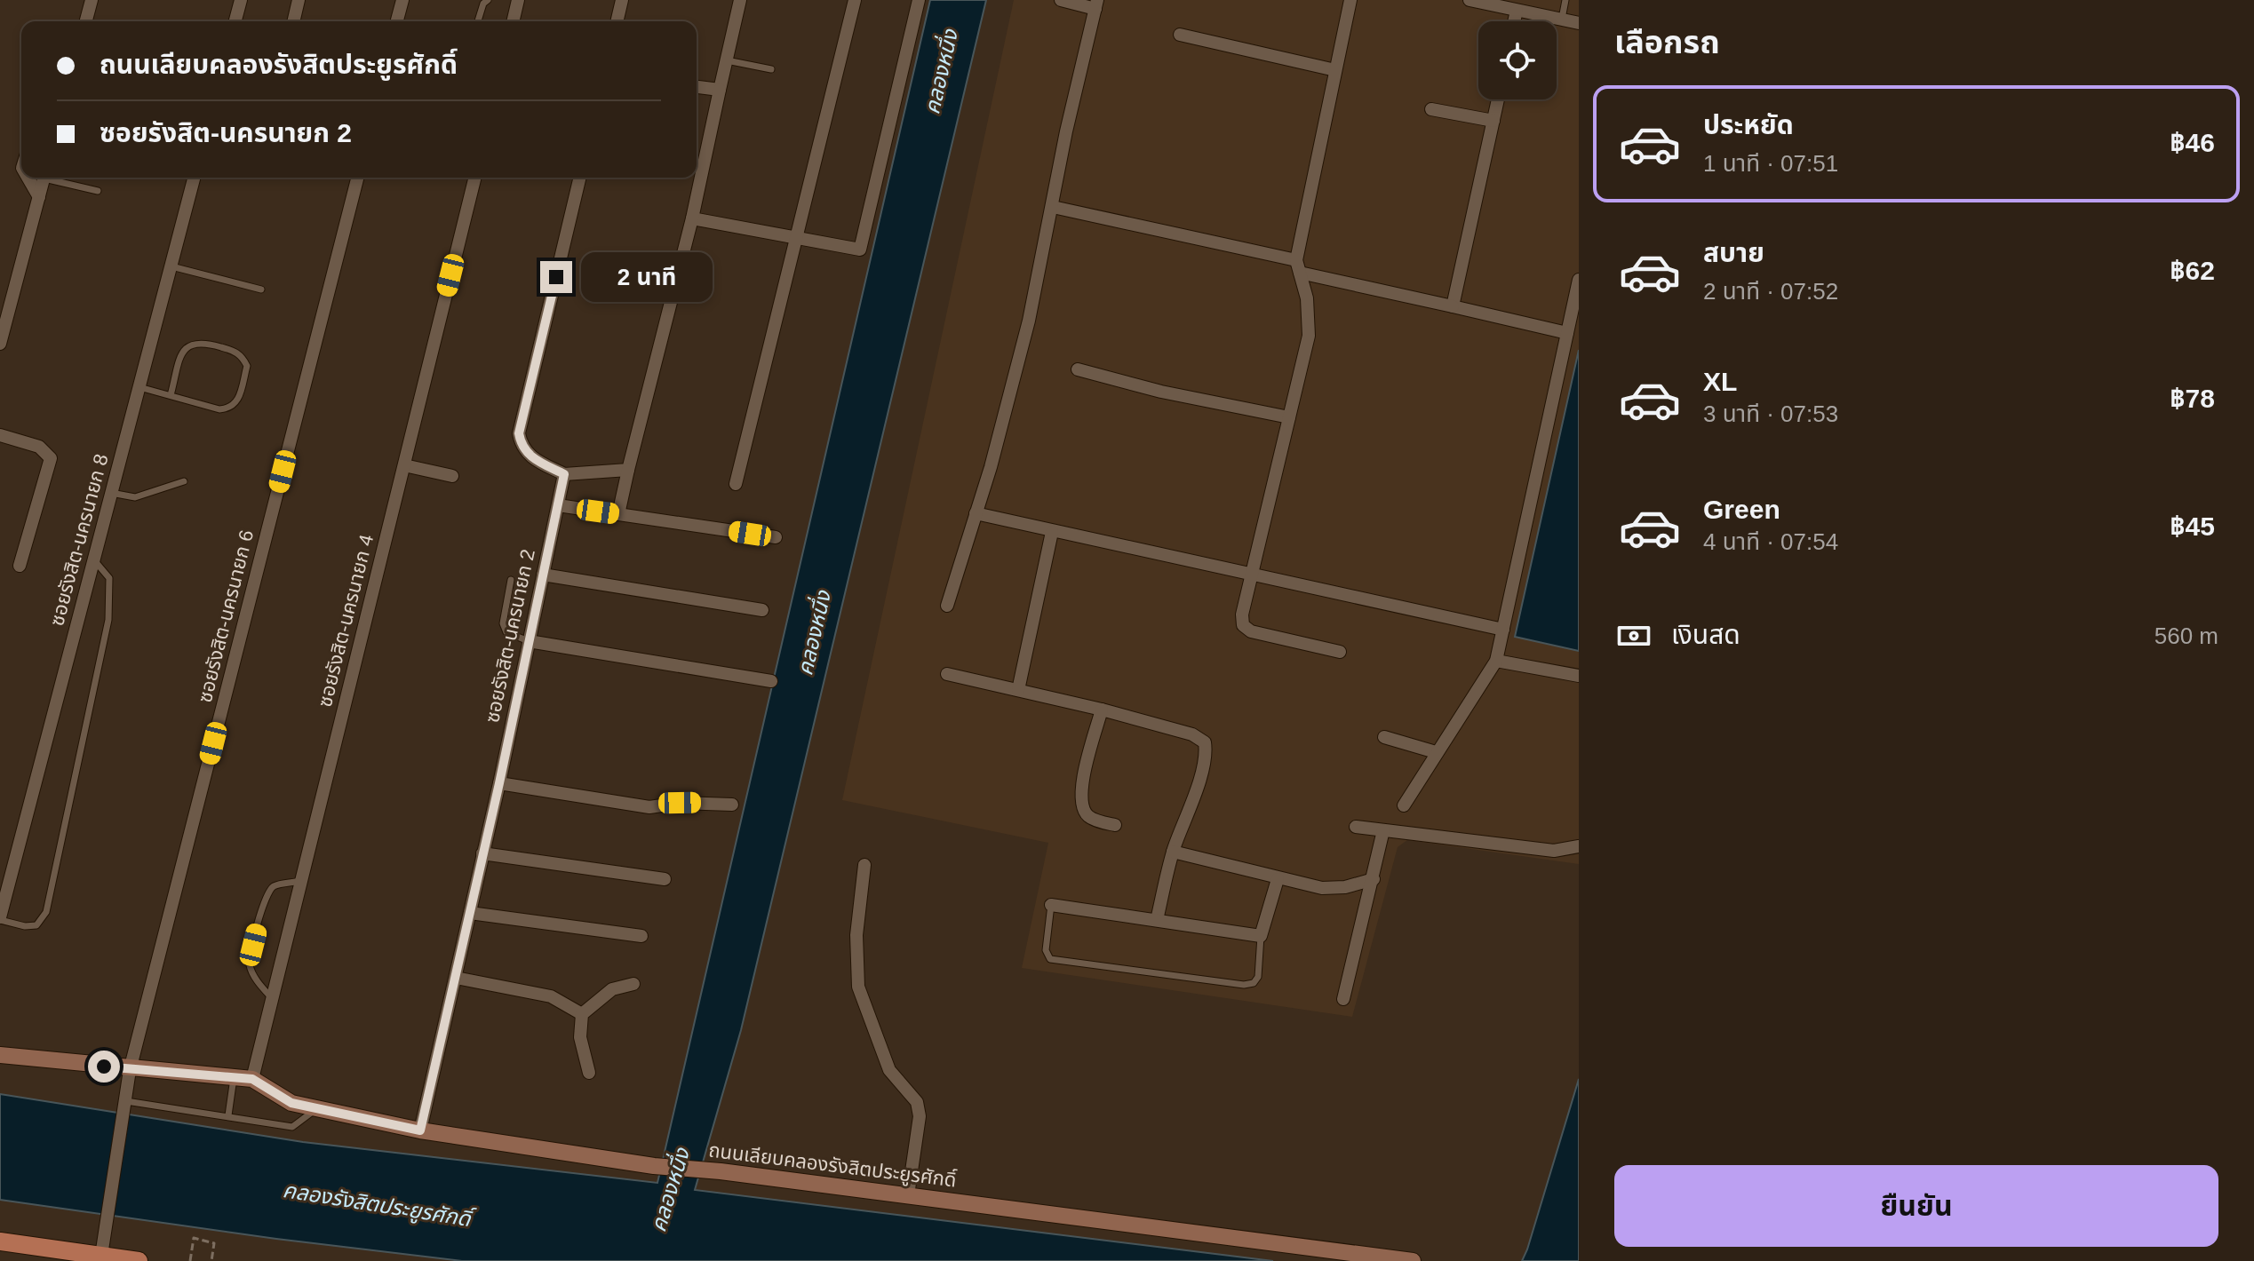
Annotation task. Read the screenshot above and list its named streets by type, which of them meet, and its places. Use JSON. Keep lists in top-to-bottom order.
{
  "streets": {
    "street": [
      "ซอยรังสิต-นครนายก 8",
      "ซอยรังสิต-นครนายก 6",
      "ซอยรังสิต-นครนายก 4",
      "ซอยรังสิต-นครนายก 2",
      "ถนนเลียบคลองรังสิตประยูรศักดิ์"
    ]
  },
  "crossings": [
    ["ซอยรังสิต-นครนายก 6", "ถนนเลียบคลองรังสิตประยูรศักดิ์"],
    ["ซอยรังสิต-นครนายก 4", "ถนนเลียบคลองรังสิตประยูรศักดิ์"],
    ["ซอยรังสิต-นครนายก 2", "ถนนเลียบคลองรังสิตประยูรศักดิ์"]
  ],
  "water": ["คลองหนึ่ง", "คลองรังสิตประยูรศักดิ์"],
  "page": {
    "heading": "เลือกรถ",
    "banner": ["ถนนเลียบคลองรังสิตประยูรศักดิ์", "ซอยรังสิต-นครนายก 2"],
    "list": [
      {
        "name": "ประหยัด",
        "note": "1 นาที · 07:51",
        "value": "฿46"
      },
      {
        "name": "สบาย",
        "note": "2 นาที · 07:52",
        "value": "฿62"
      },
      {
        "name": "XL",
        "note": "3 นาที · 07:53",
        "value": "฿78"
      },
      {
        "name": "Green",
        "note": "4 นาที · 07:54",
        "value": "฿45"
      }
    ],
    "bubble": "2 นาที",
    "pay": ["เงินสด", "560 m"],
    "buttons": "ยืนยัน"
  }
}
